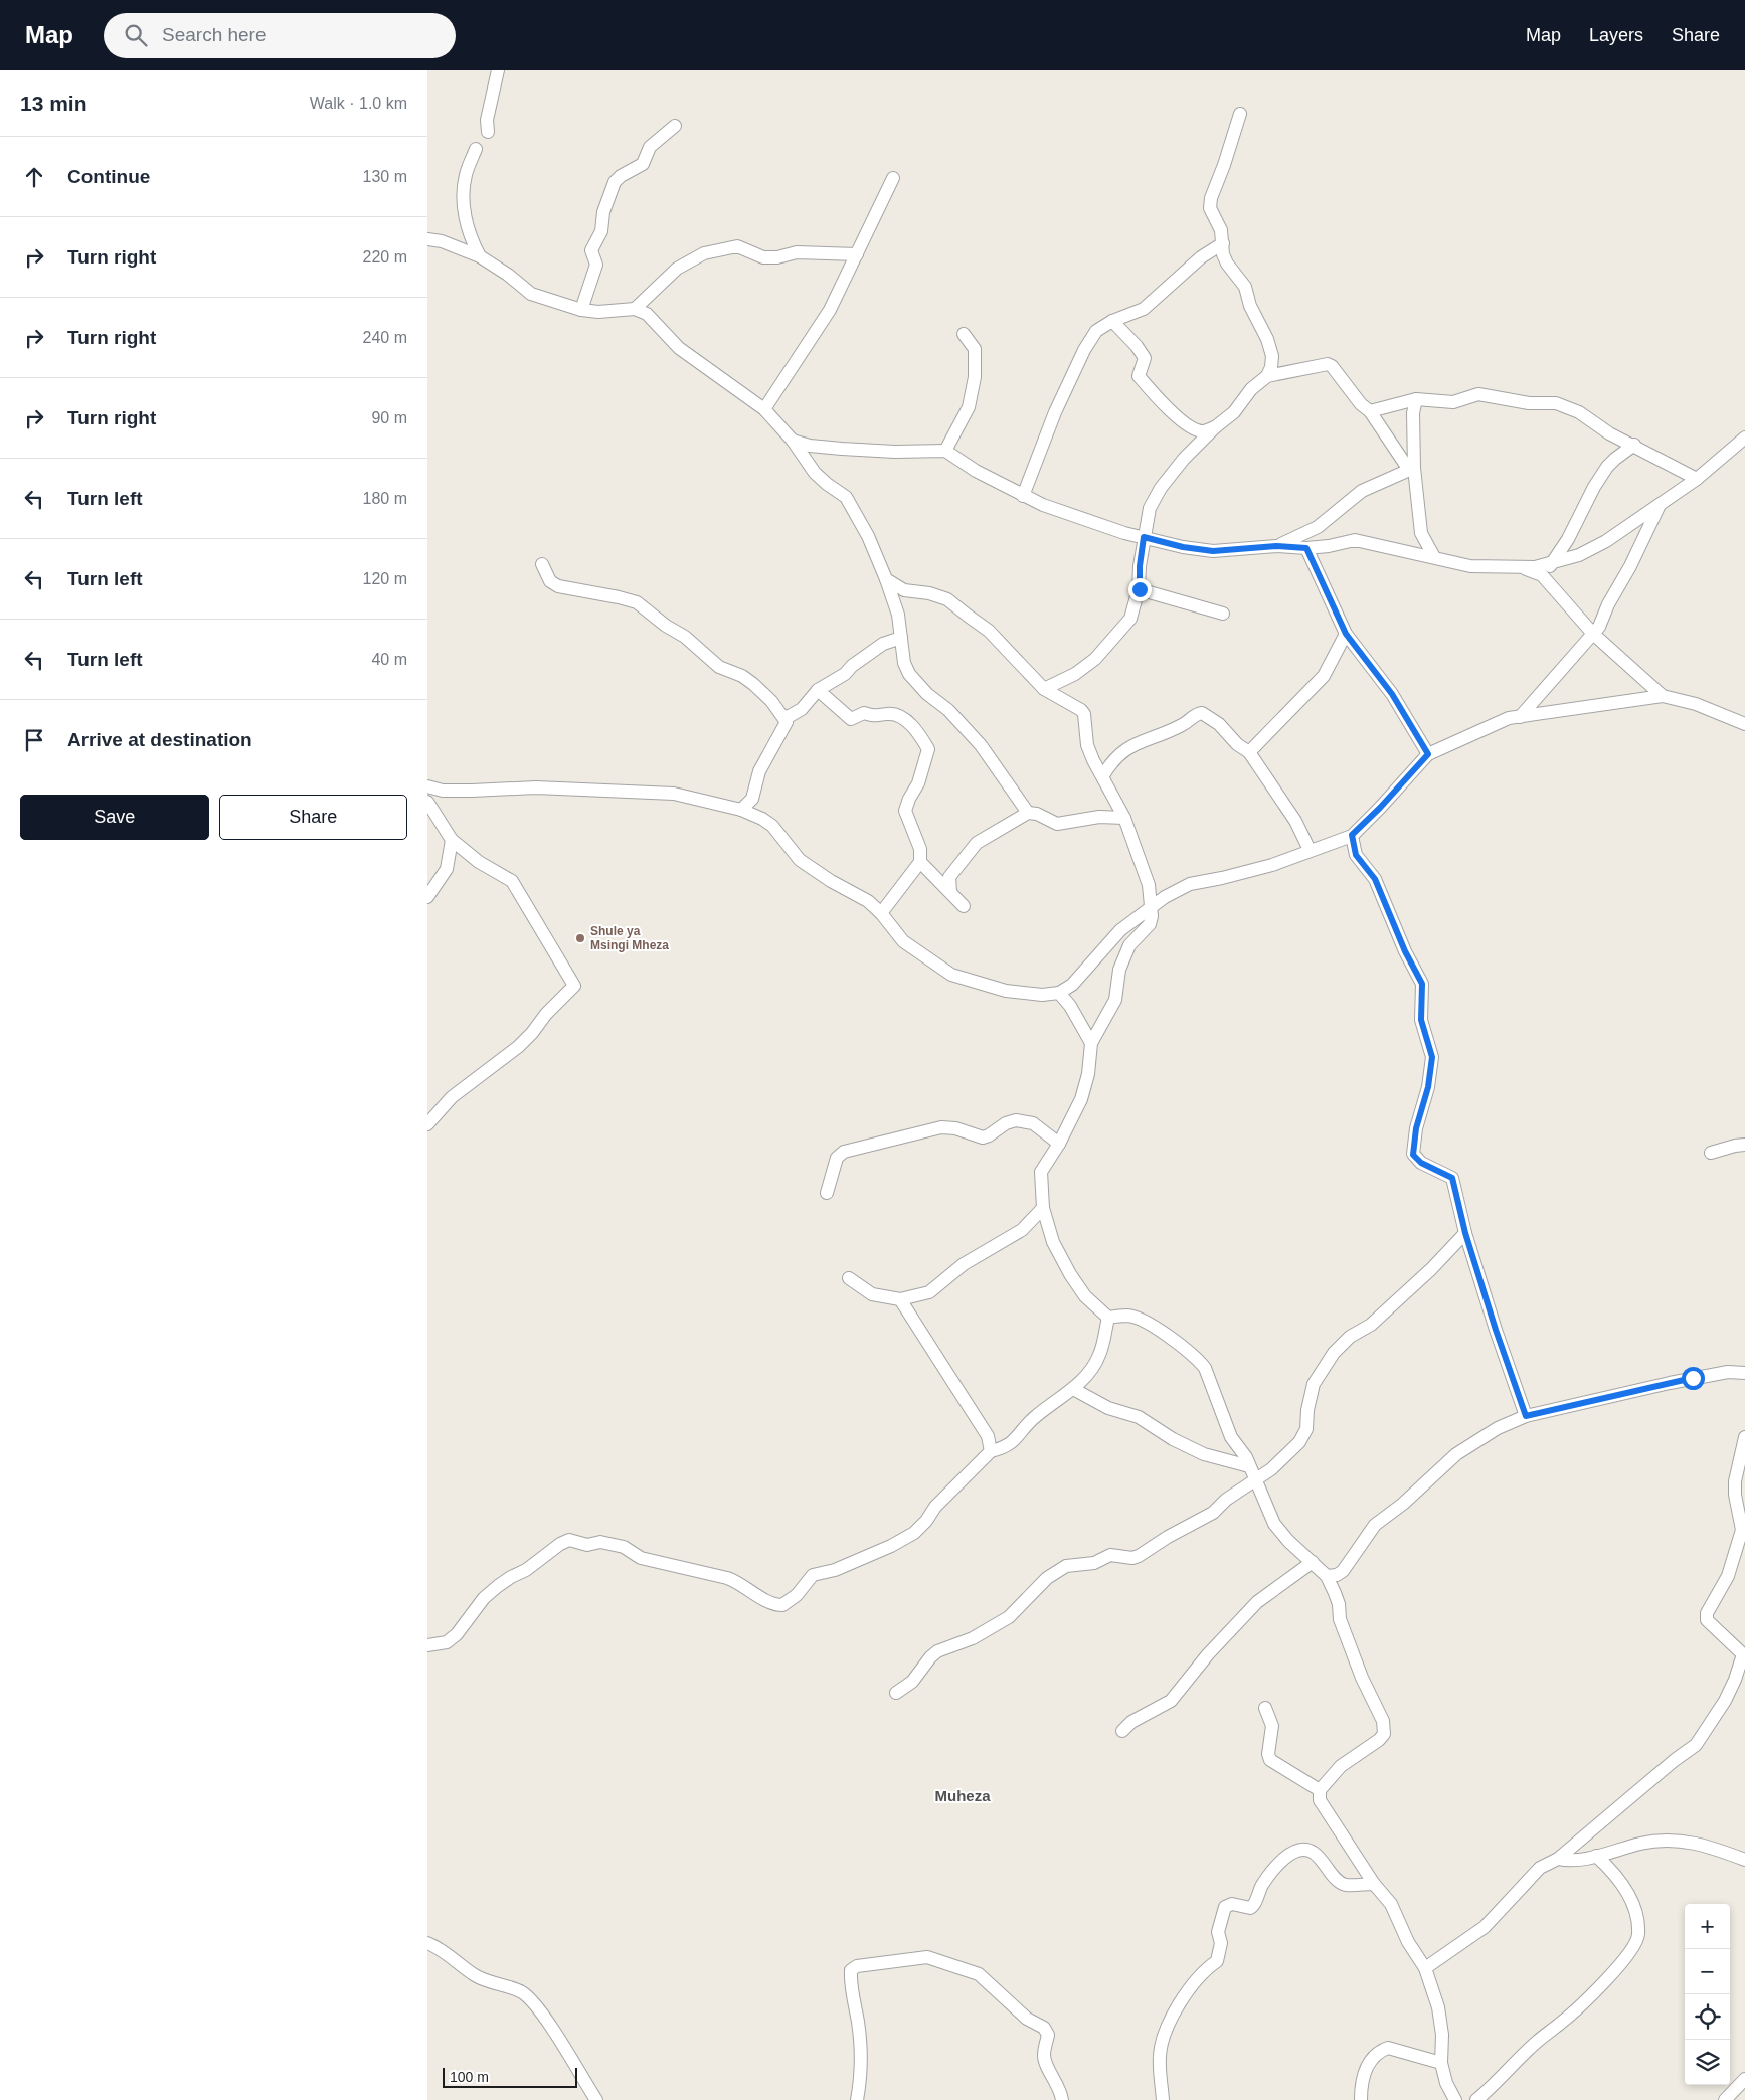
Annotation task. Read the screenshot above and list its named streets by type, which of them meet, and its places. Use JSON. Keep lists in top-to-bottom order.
{
  "districts": ["Muheza"],
  "places": ["Shule ya Msingi Mheza"],
  "scale_bar": "100 m",
  "page": {
    "header": "Map",
    "search": "Search here",
    "nav": ["Map", "Layers", "Share"],
    "heading": ["13 min", "Walk · 1.0 km"],
    "list": [
      ["Continue", "130 m"],
      ["Turn right", "220 m"],
      ["Turn right", "240 m"],
      ["Turn right", "90 m"],
      ["Turn left", "180 m"],
      ["Turn left", "120 m"],
      ["Turn left", "40 m"],
      "Arrive at destination"
    ],
    "buttons": ["Save", "Share"],
    "map_buttons": ["+", "−"],
    "scale": "100 m"
  }
}
